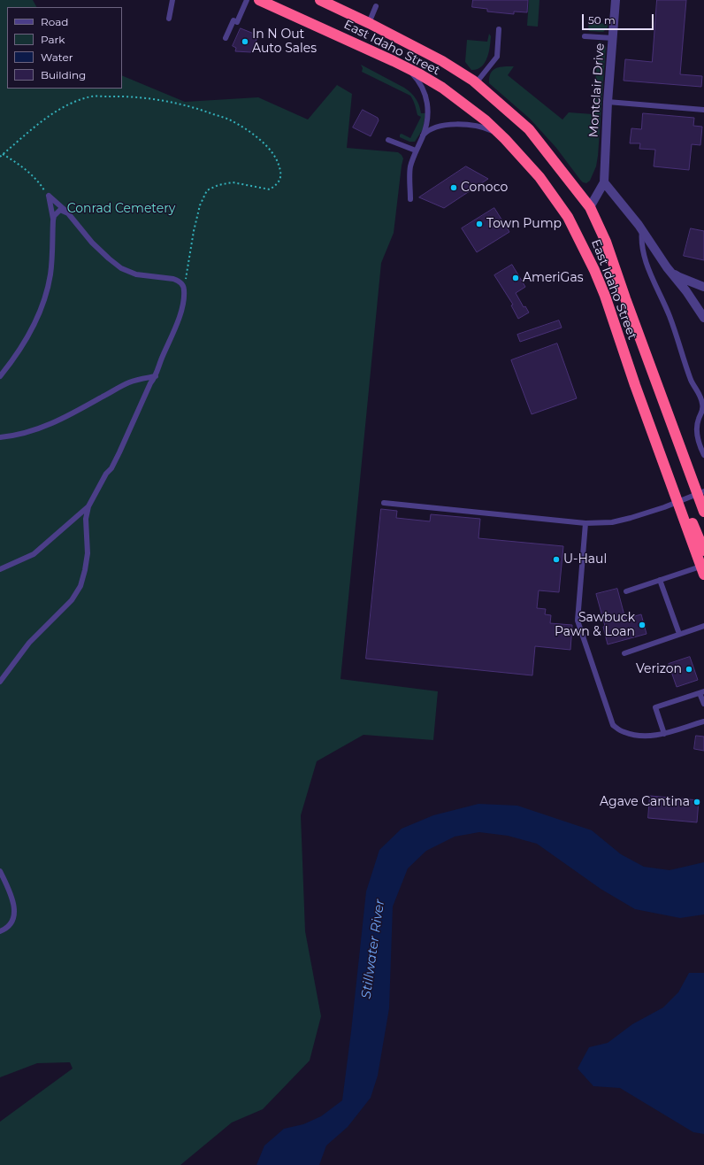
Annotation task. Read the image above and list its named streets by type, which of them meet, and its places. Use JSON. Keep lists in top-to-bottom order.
{
  "streets": {
    "highway": ["East Idaho Street"],
    "street": ["Montclair Drive"]
  },
  "crossings": [
    ["East Idaho Street", "Montclair Drive"]
  ],
  "water": ["Stillwater River"],
  "parks": ["Conrad Cemetery"],
  "places": [
    "In N Out Auto Sales",
    "Conoco",
    "Town Pump",
    "AmeriGas",
    "U-Haul",
    "Sawbuck Pawn & Loan",
    "Verizon",
    "Agave Cantina"
  ],
  "legend": [
    "Road",
    "Park",
    "Water",
    "Building"
  ],
  "scale_bar": "50 m"
}
